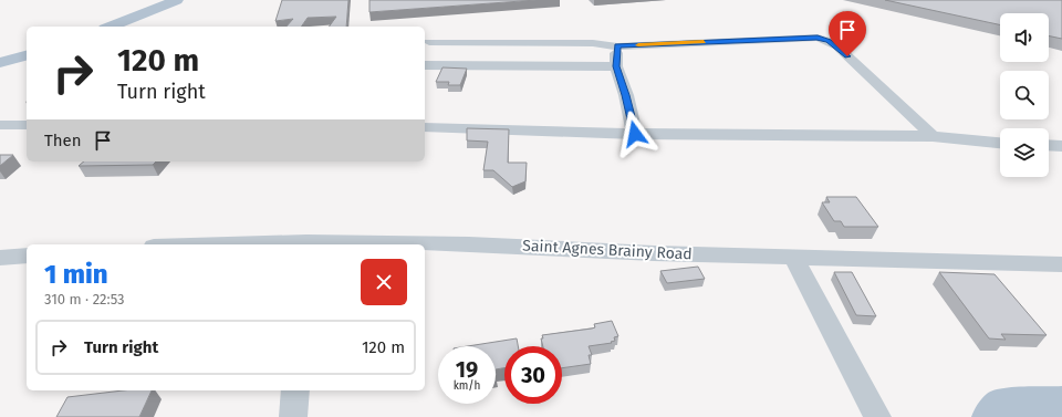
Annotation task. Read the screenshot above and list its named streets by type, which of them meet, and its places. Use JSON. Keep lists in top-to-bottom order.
{
  "streets": {
    "street": ["Saint Agnes Brainy Road"]
  },
  "page": {
    "turn": ["120 m", "Turn right"],
    "then": "Then",
    "heading": ["1 min", "310 m · 22:53"],
    "list": [
      {
        "name": "Turn right",
        "value": "120 m"
      }
    ],
    "speed": "19 km/h",
    "limit": "30"
  }
}
